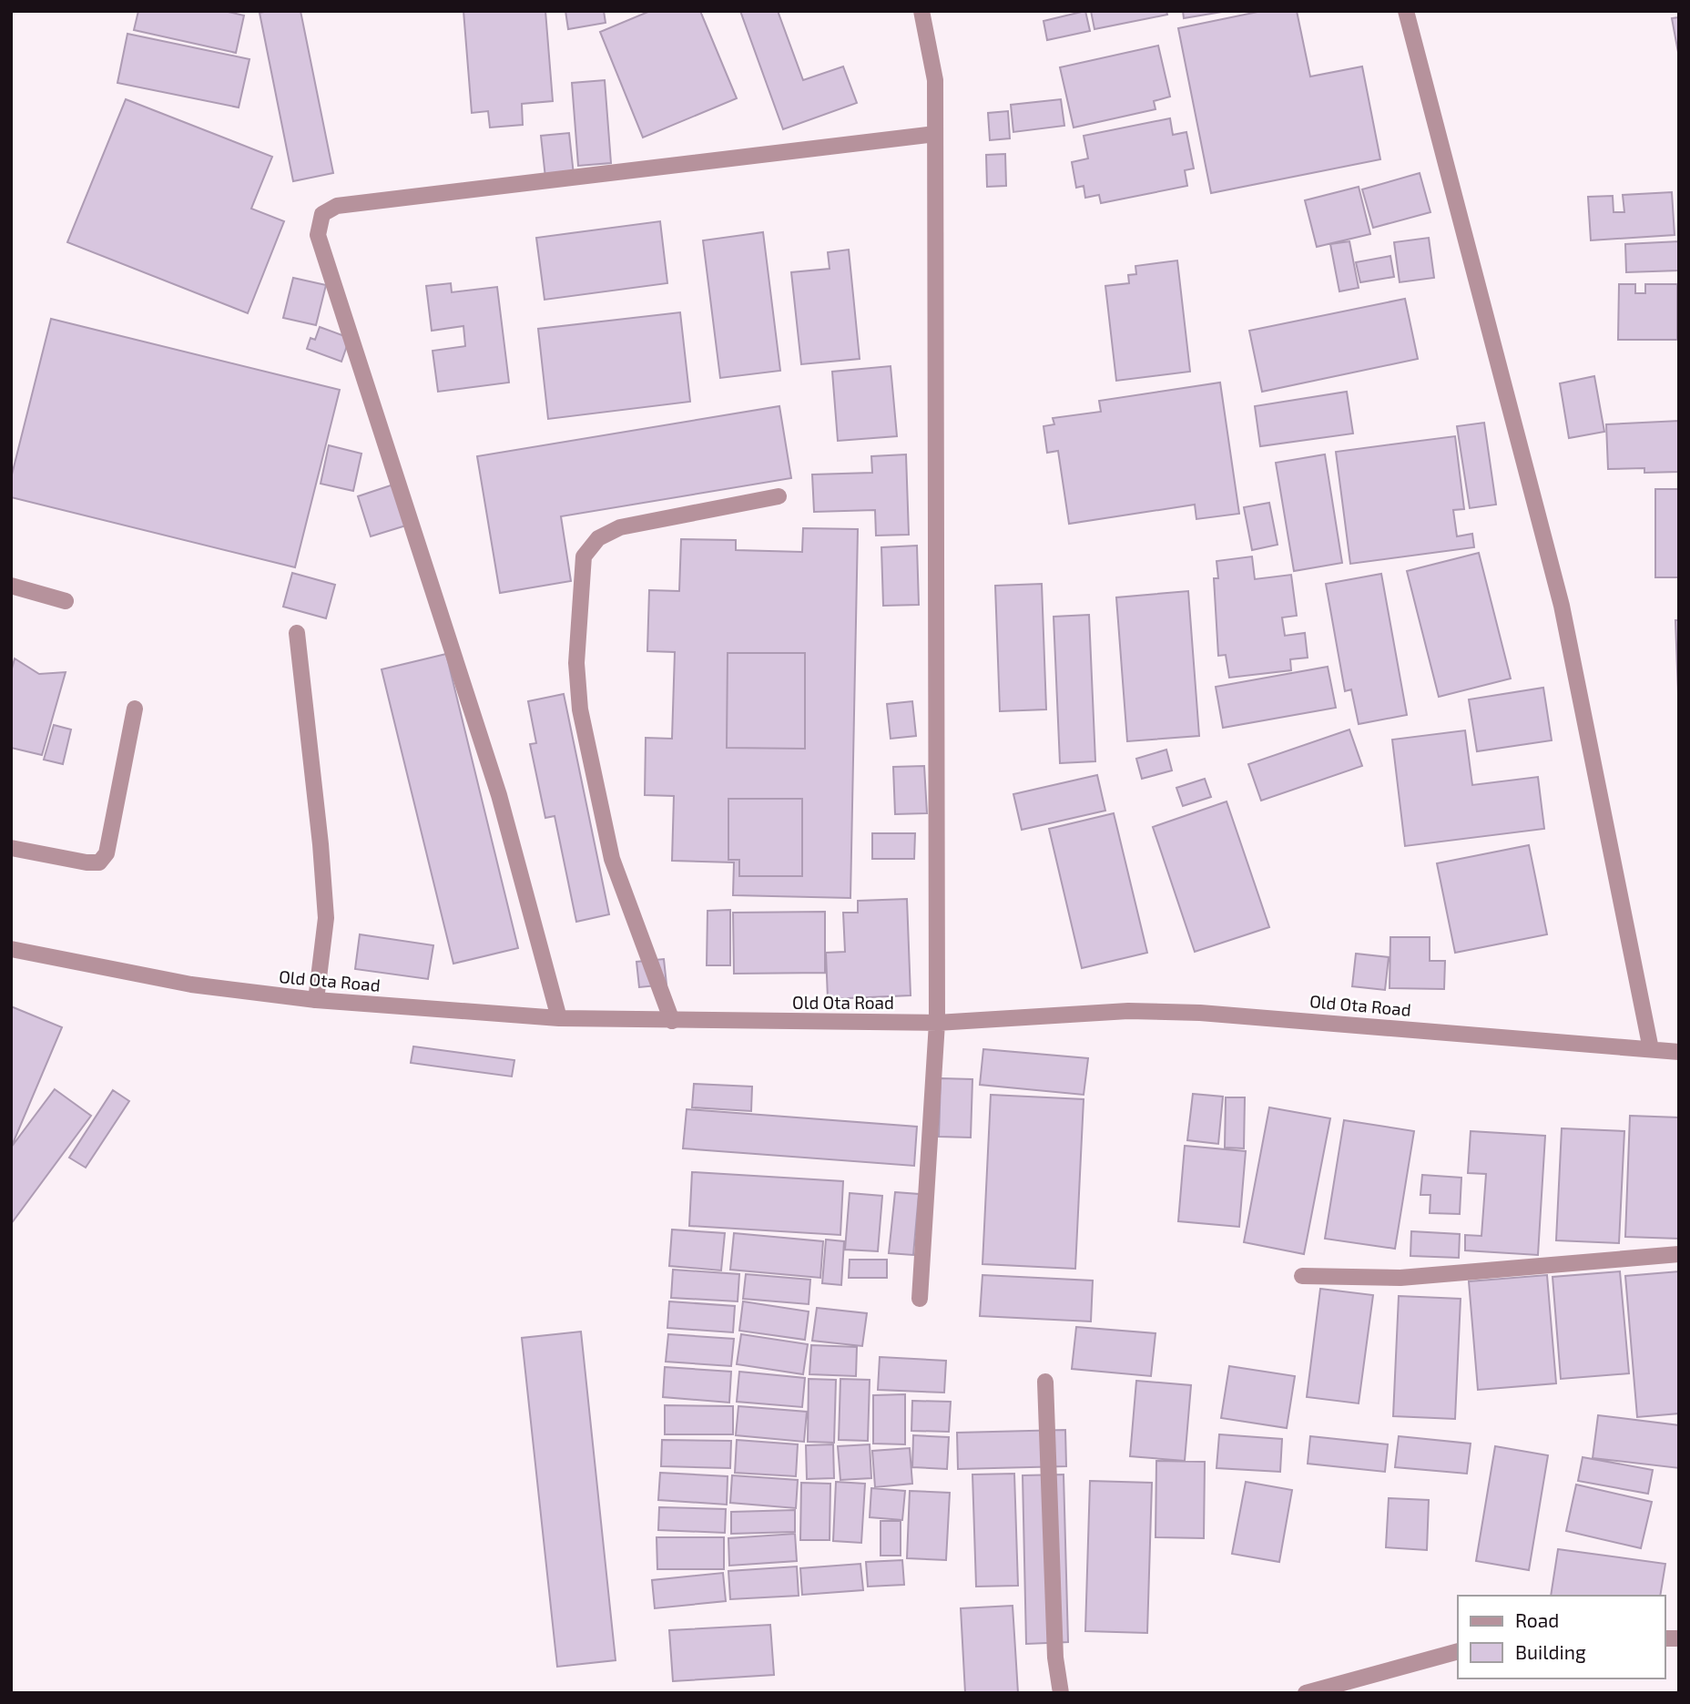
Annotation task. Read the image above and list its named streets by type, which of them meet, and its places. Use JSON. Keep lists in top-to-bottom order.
{
  "streets": {
    "street": ["Old Ota Road"]
  },
  "legend": ["Road", "Building"]
}
